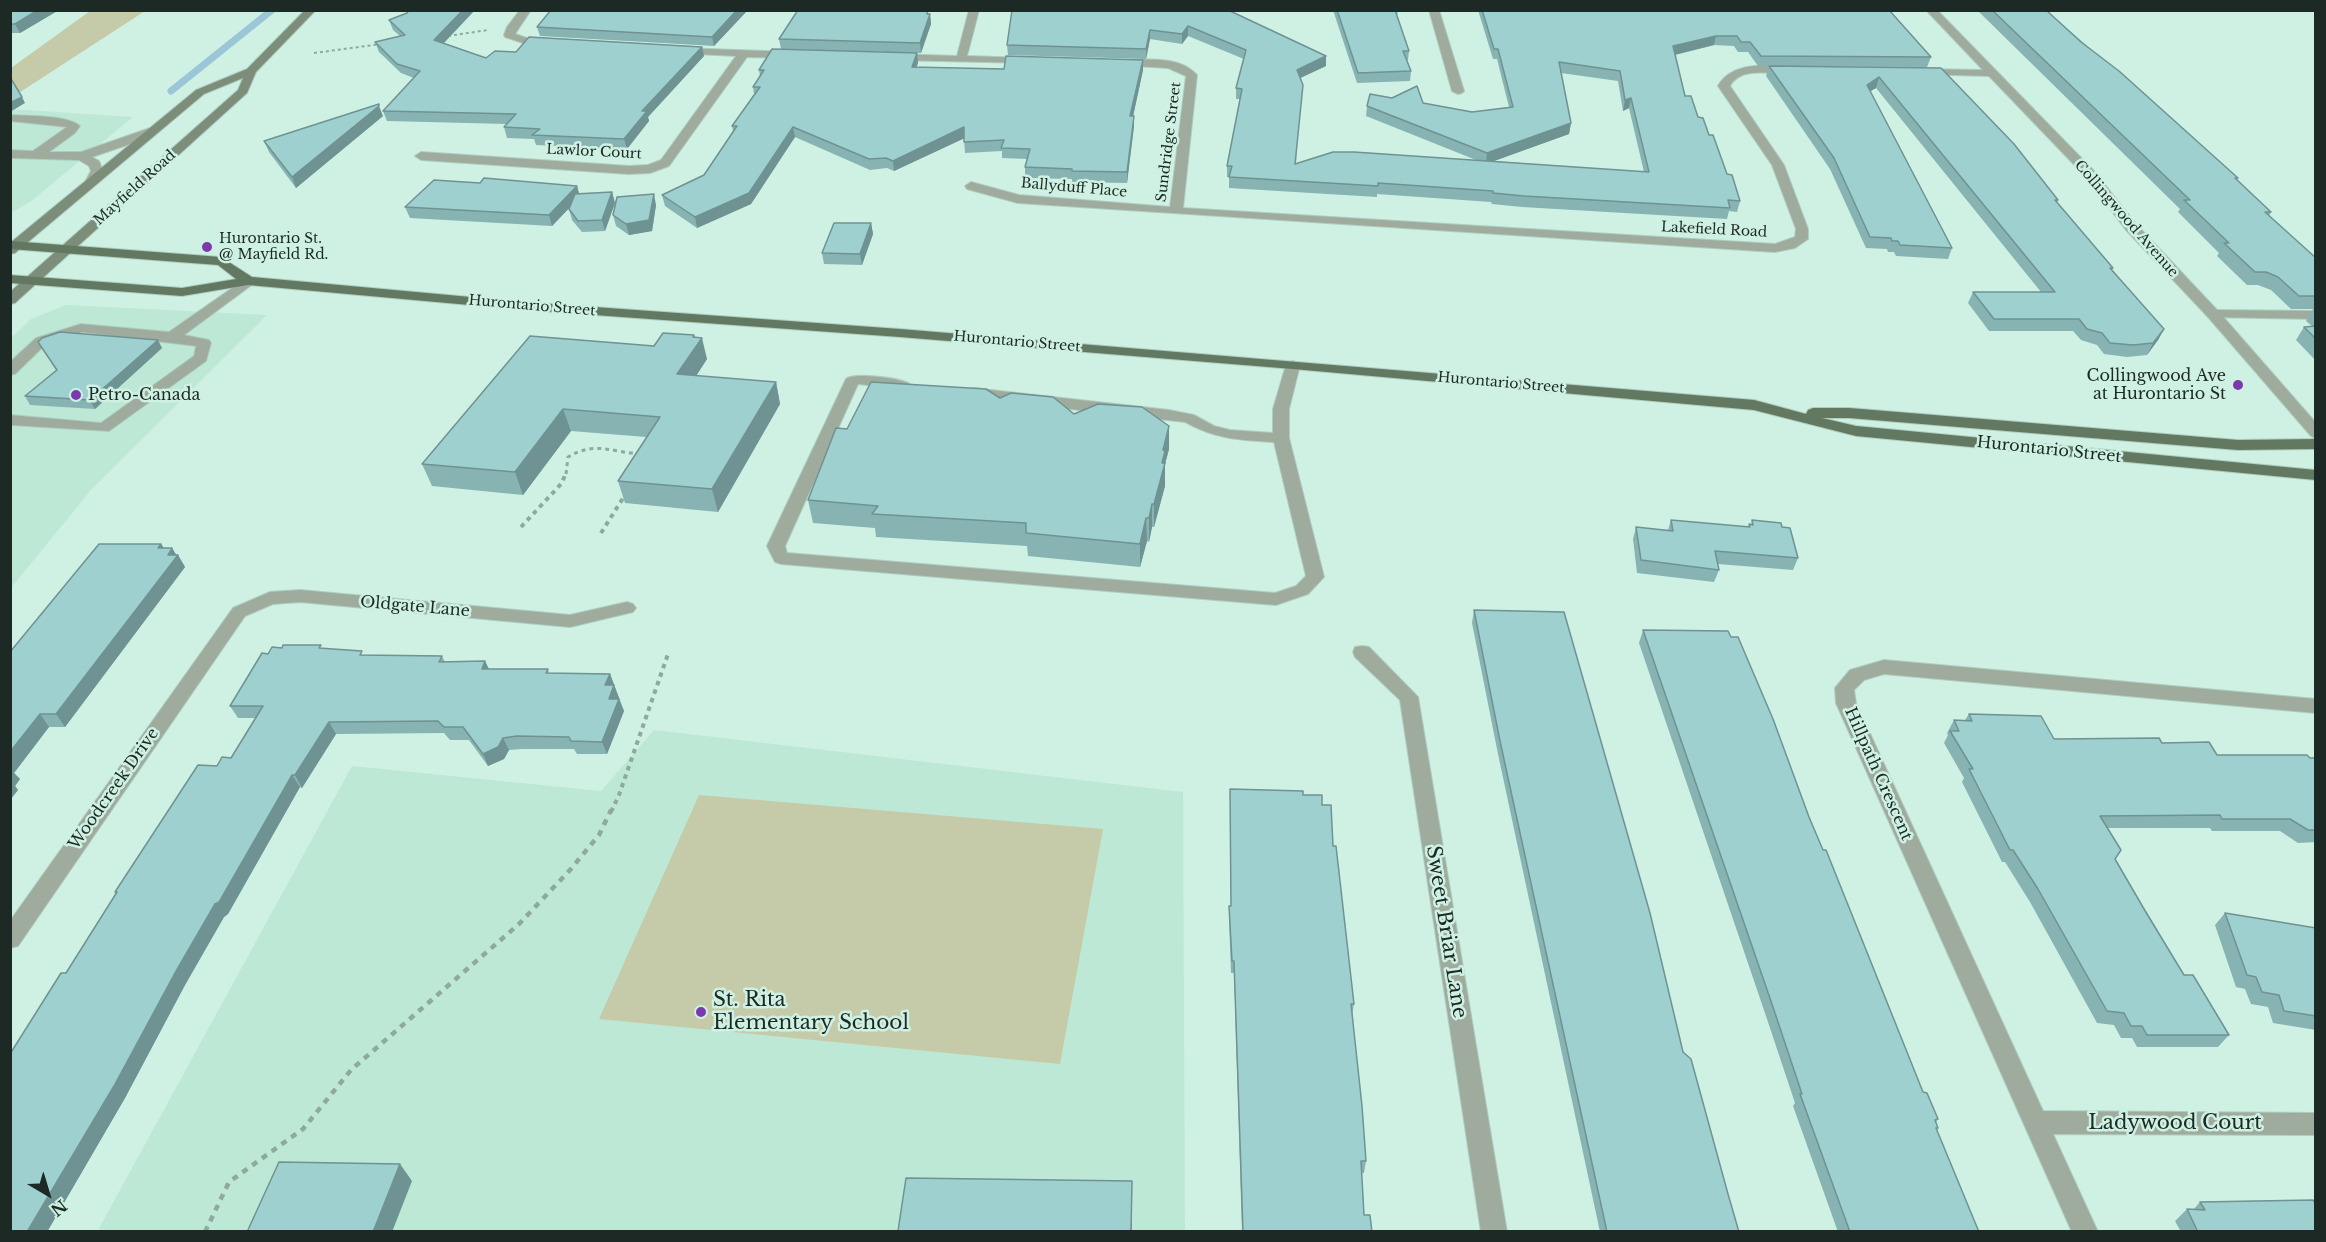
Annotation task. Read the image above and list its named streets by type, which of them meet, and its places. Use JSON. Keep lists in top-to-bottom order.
{
  "streets": {
    "main road": ["Mayfield Road", "Hurontario Street"],
    "street": [
      "Sundridge Street",
      "Lawlor Court",
      "Ballyduff Place",
      "Collingwood Avenue",
      "Lakefield Road",
      "Oldgate Lane",
      "Hillpath Crescent",
      "Woodcreek Drive",
      "Sweet Briar Lane",
      "Ladywood Court"
    ]
  },
  "crossings": [
    ["Sundridge Street", "Ballyduff Place"],
    ["Sundridge Street", "Lakefield Road"],
    ["Mayfield Road", "Hurontario Street"],
    ["Ballyduff Place", "Lakefield Road"],
    ["Oldgate Lane", "Woodcreek Drive"],
    ["Hillpath Crescent", "Ladywood Court"]
  ],
  "places": [
    "Hurontario St. @ Mayfield Rd.",
    "Collingwood Ave at Hurontario St",
    "Petro-Canada",
    "St. Rita Elementary School"
  ],
  "north": "bottom right"
}
